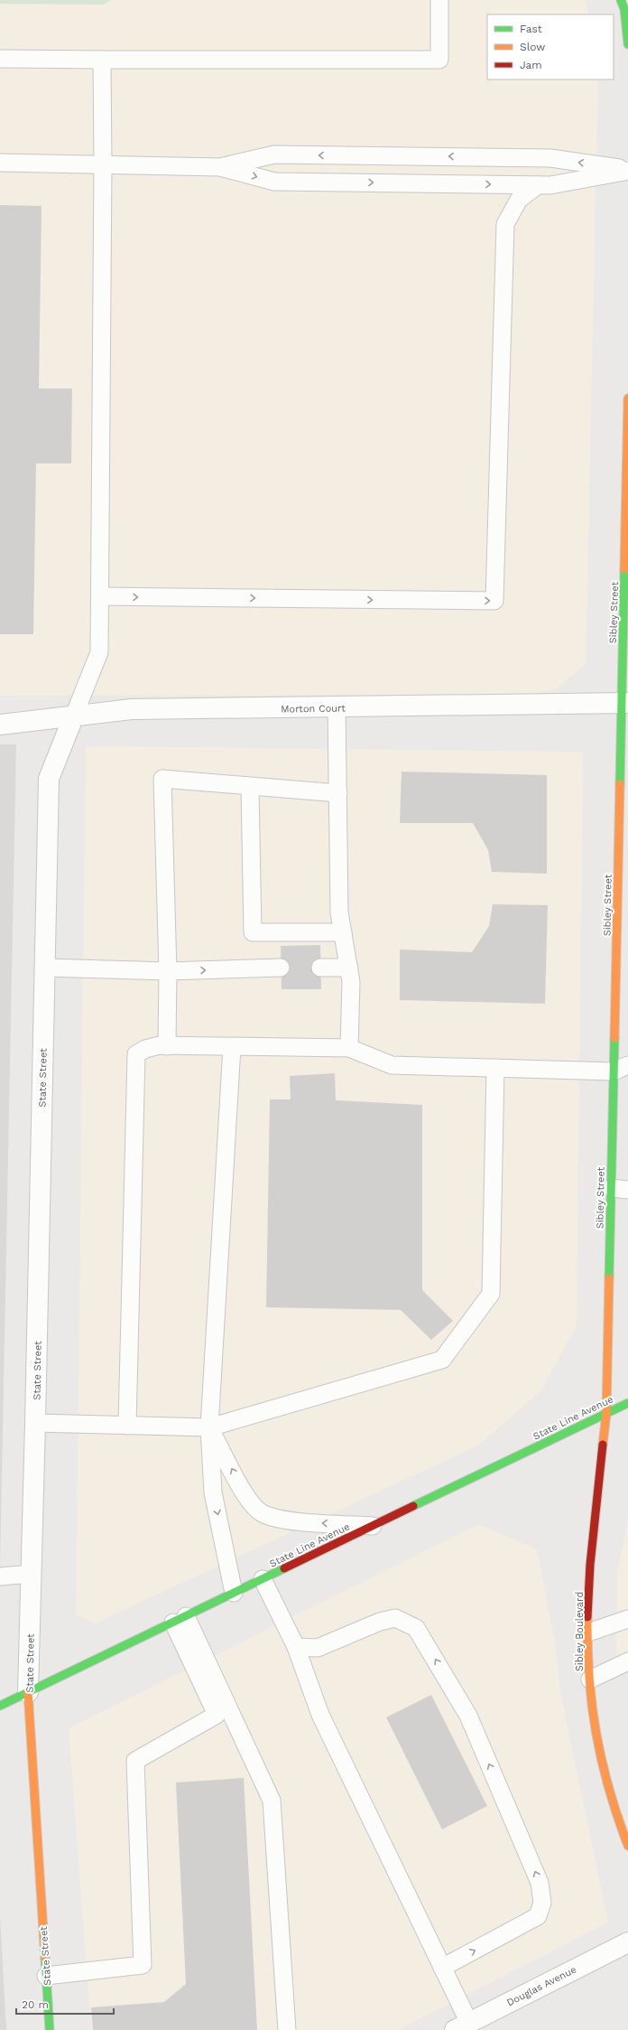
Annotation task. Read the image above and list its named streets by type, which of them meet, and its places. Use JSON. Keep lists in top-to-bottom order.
{
  "streets": {
    "main road": [
      "Sibley Street",
      "State Street",
      "State Line Avenue",
      "Sibley Boulevard"
    ],
    "street": ["Morton Court", "Douglas Avenue"]
  },
  "crossings": [
    ["Sibley Street", "Morton Court"],
    ["Sibley Street", "State Line Avenue"],
    ["Sibley Street", "Sibley Boulevard"],
    ["Morton Court", "State Street"],
    ["State Street", "State Line Avenue"],
    ["State Line Avenue", "Sibley Boulevard"]
  ],
  "legend": ["Fast", "Slow", "Jam"],
  "scale_bar": "20 m"
}
